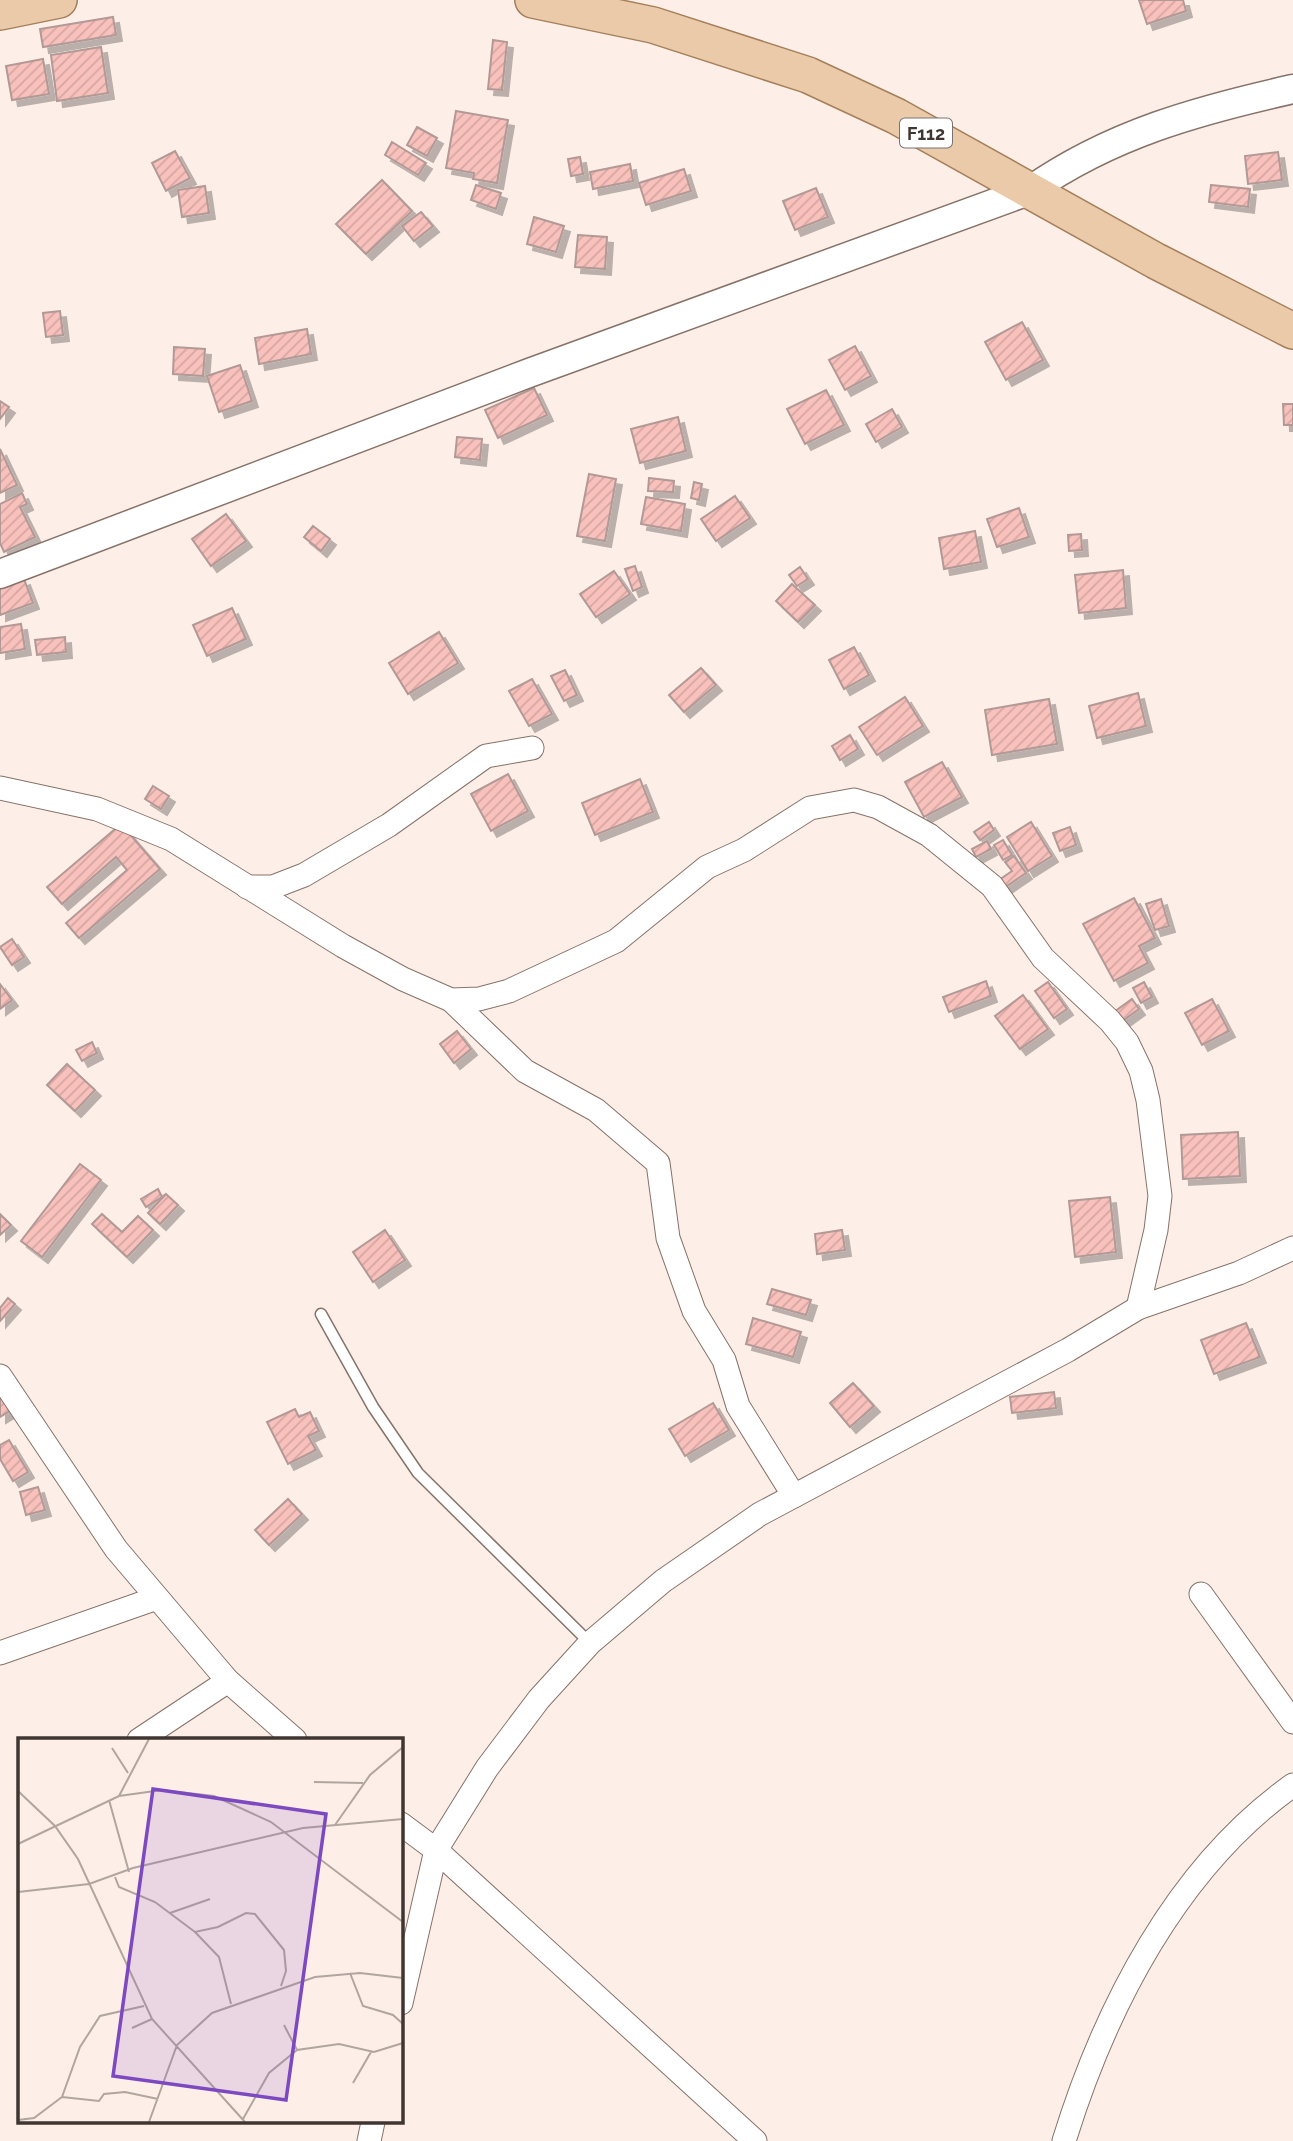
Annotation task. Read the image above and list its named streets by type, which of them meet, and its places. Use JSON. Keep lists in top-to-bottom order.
{
  "streets": {
    "main road": ["F112"]
  }
}
